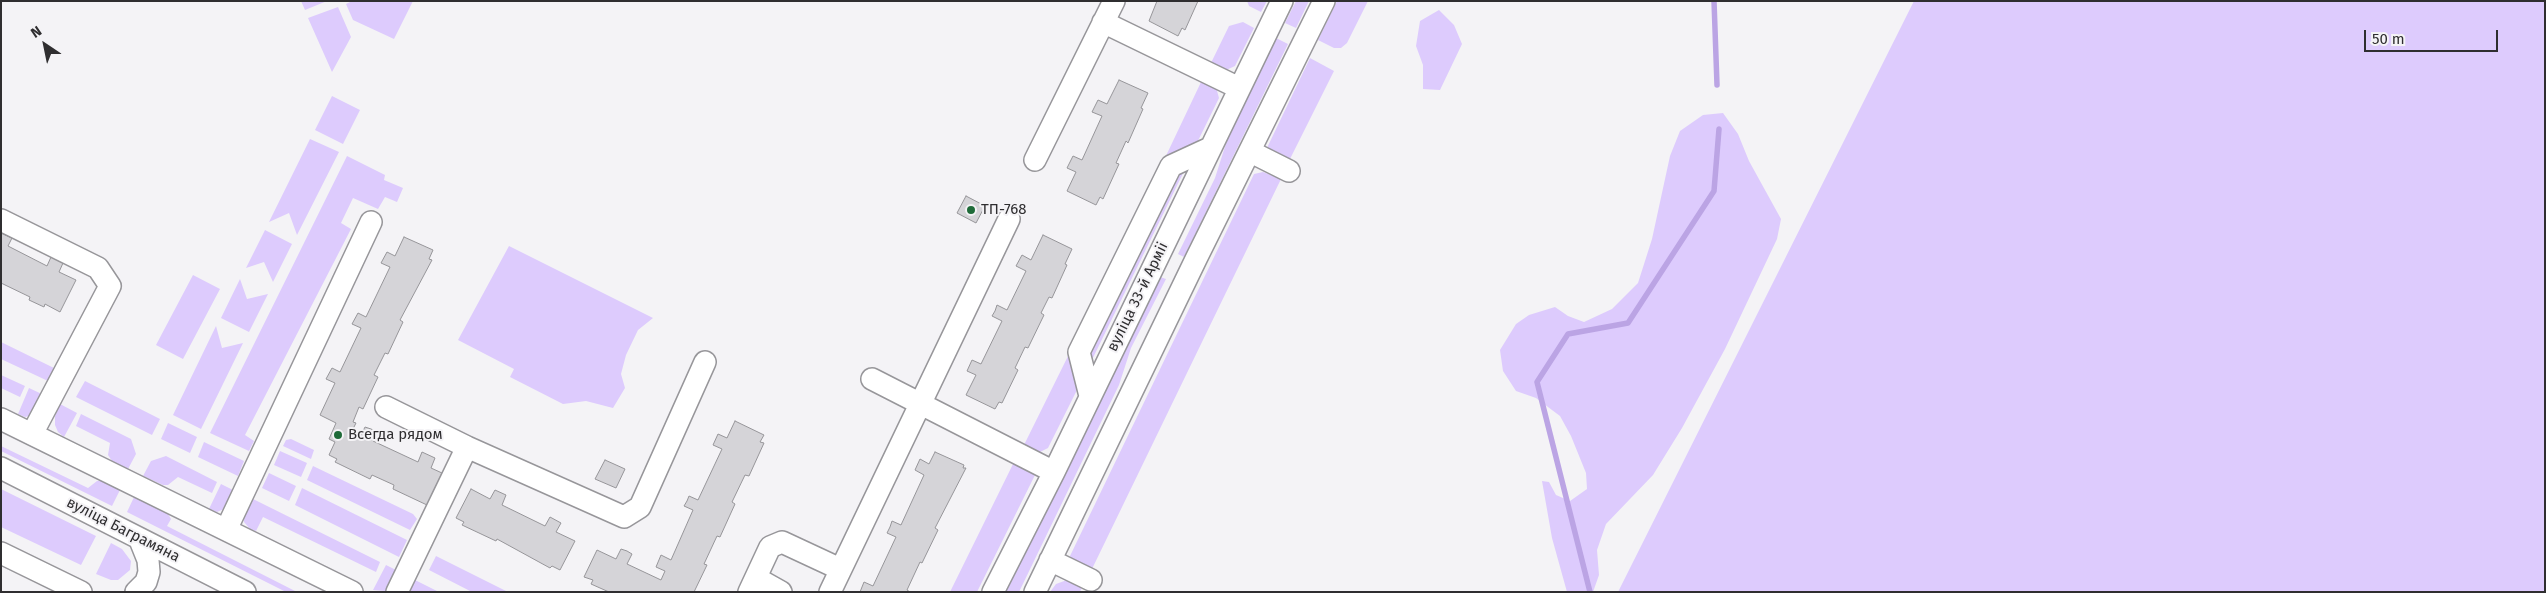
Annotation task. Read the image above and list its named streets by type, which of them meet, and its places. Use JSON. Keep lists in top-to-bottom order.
{
  "streets": {
    "street": ["вуліца 33-й Арміі", "вуліца Баграмяна"]
  },
  "places": ["ТП-768", "Всегда рядом"],
  "scale_bar": "50 m",
  "north": "top left"
}
